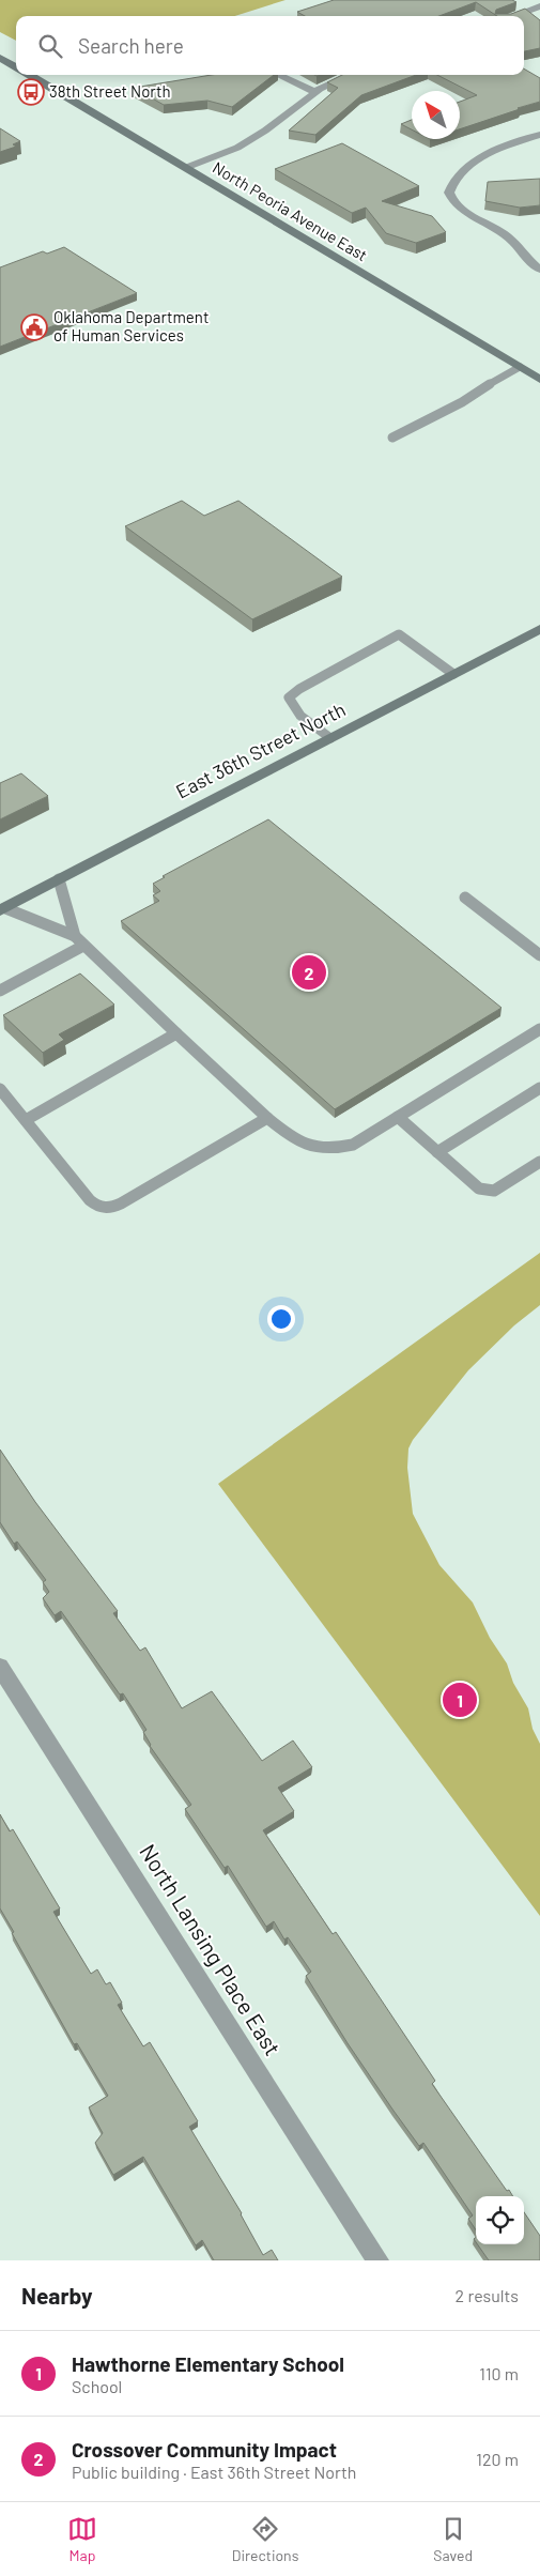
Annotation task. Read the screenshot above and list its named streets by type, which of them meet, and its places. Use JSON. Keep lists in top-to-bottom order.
{
  "streets": {
    "main road": ["North Peoria Avenue East", "East 36th Street North"],
    "street": ["North Lansing Place East"]
  },
  "places": {
    "bus stop": ["38th Street North"],
    "public building": ["Oklahoma Department of Human Services"]
  },
  "north": "top left",
  "page": {
    "search": "Search here",
    "pins": ["2", "1"],
    "heading": ["Nearby", "2 results"],
    "list": [
      {
        "mark": "1",
        "name": "Hawthorne Elementary School",
        "note": "School",
        "value": "110 m"
      },
      {
        "mark": "2",
        "name": "Crossover Community Impact",
        "note": "Public building · East 36th Street North",
        "value": "120 m"
      }
    ],
    "nav": ["Map", "Directions", "Saved"]
  }
}
